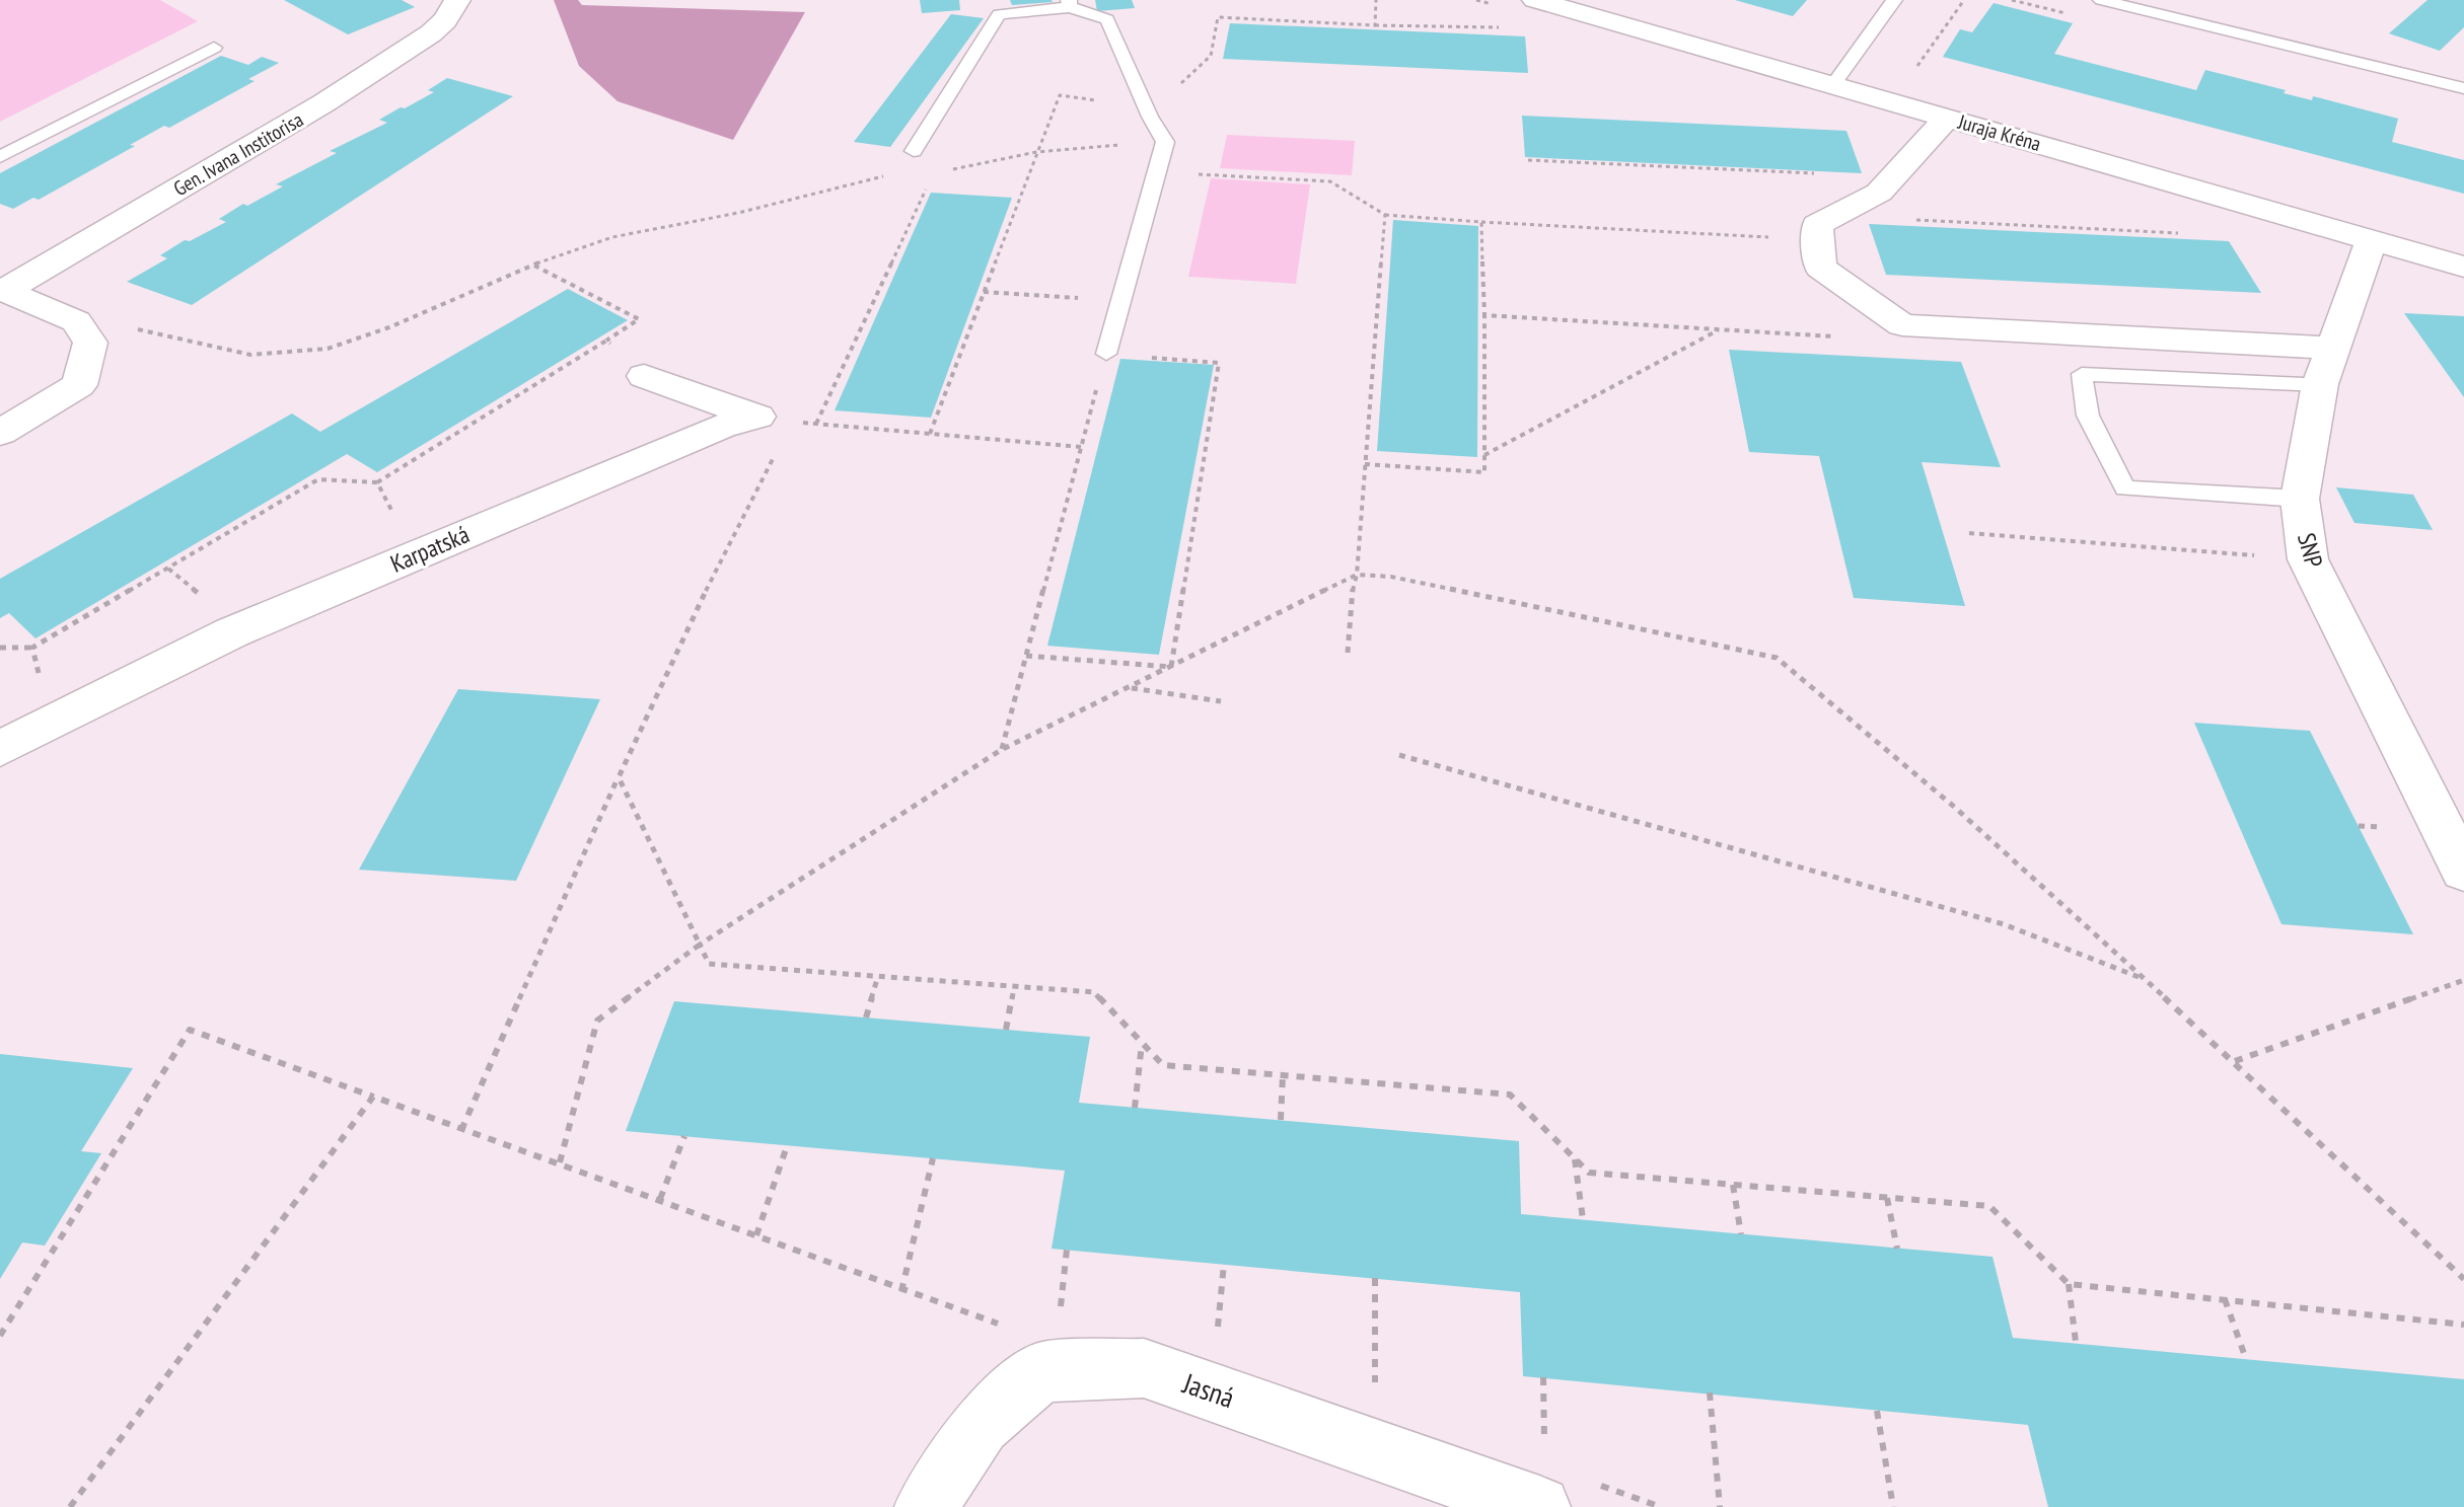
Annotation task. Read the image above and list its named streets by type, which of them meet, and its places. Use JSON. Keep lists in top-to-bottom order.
{
  "streets": {
    "street": [
      "Juraja Kréna",
      "Gen. Ivana Institorisa",
      "Karpatská",
      "SNP",
      "Jasná"
    ]
  },
  "crossings": [
    ["Juraja Kréna", "SNP"]
  ]
}
